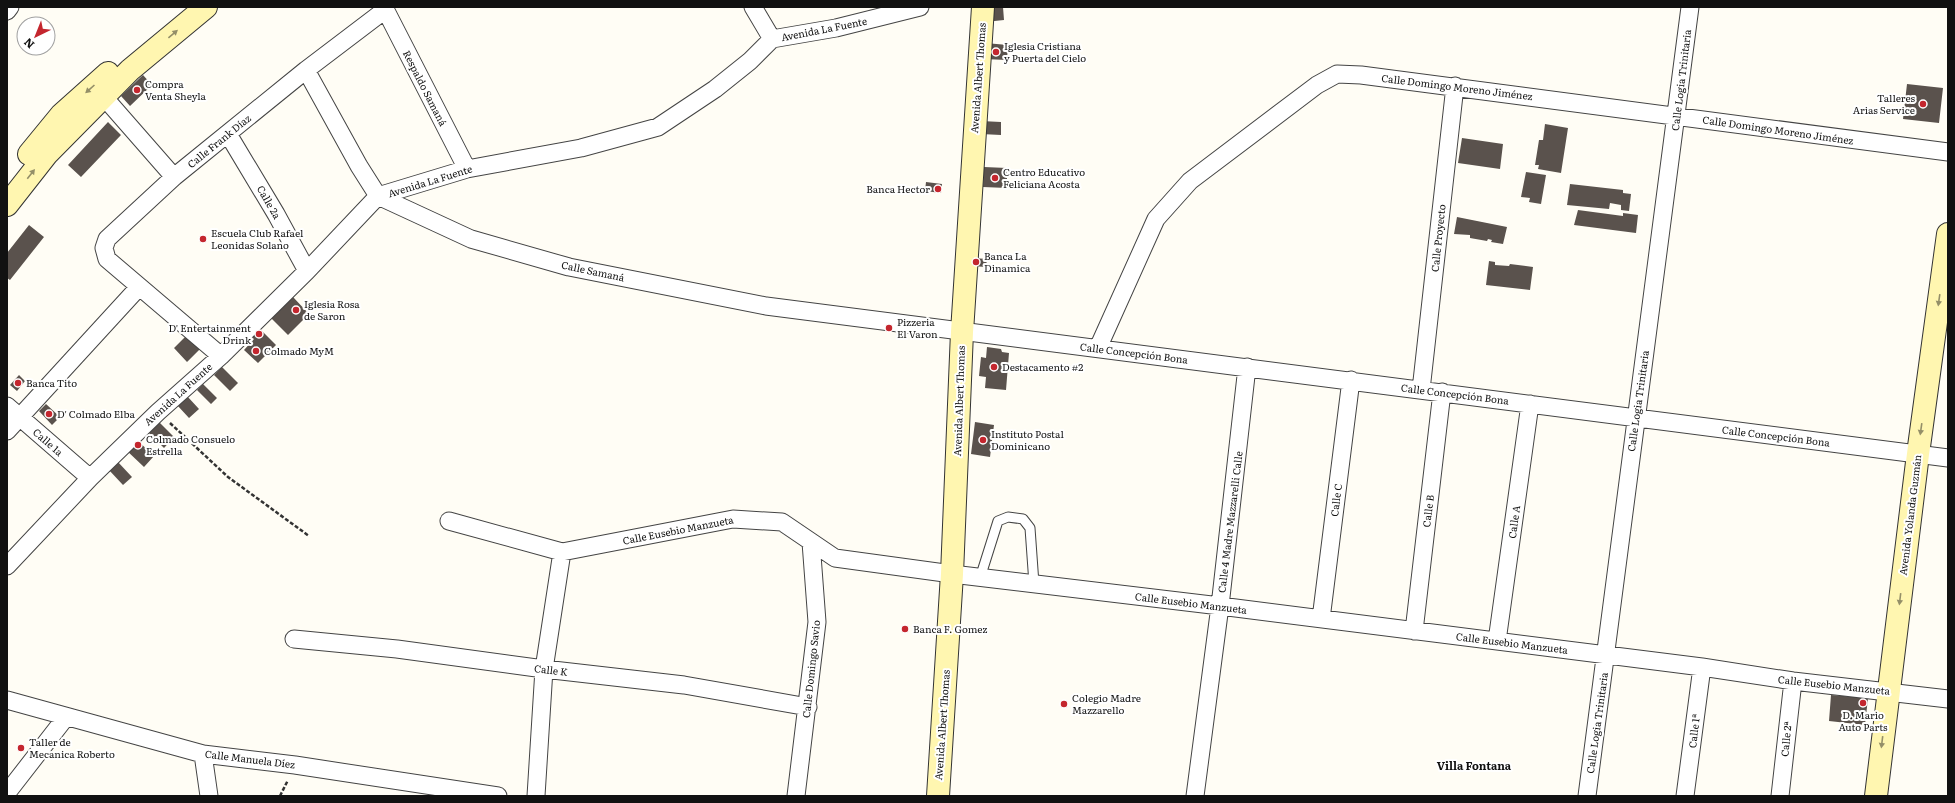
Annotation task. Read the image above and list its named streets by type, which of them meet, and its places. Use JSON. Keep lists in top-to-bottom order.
{
  "streets": {
    "main road": ["Avenida Albert Thomas", "Avenida Yolanda Guzmán"],
    "street": [
      "Avenida La Fuente",
      "Calle Logia Trinitaria",
      "Calle Domingo Moreno Jiménez",
      "Respaldo Samaná",
      "Calle Frank Díaz",
      "Calle 2a",
      "Calle Proyecto",
      "Calle Samaná",
      "Calle Concepción Bona",
      "Calle 1a",
      "Calle C",
      "Calle B",
      "Calle 4 Madre Mazzarelli Calle",
      "Calle A",
      "Calle Eusebio Manzueta",
      "Calle Domingo Savio",
      "Calle K",
      "Calle 1ª",
      "Calle 2ª",
      "Calle Manuela Díez"
    ]
  },
  "crossings": [
    ["Avenida La Fuente", "Respaldo Samaná"],
    ["Avenida La Fuente", "Calle Frank Díaz"],
    ["Avenida La Fuente", "Calle 2a"],
    ["Avenida La Fuente", "Calle Samaná"],
    ["Avenida La Fuente", "Calle 1a"],
    ["Avenida Albert Thomas", "Calle Samaná"],
    ["Avenida Albert Thomas", "Calle Concepción Bona"],
    ["Avenida Albert Thomas", "Calle Eusebio Manzueta"],
    ["Calle Logia Trinitaria", "Calle Domingo Moreno Jiménez"],
    ["Calle Logia Trinitaria", "Calle Concepción Bona"],
    ["Calle Logia Trinitaria", "Calle Eusebio Manzueta"],
    ["Calle Domingo Moreno Jiménez", "Calle Proyecto"],
    ["Calle Domingo Moreno Jiménez", "Calle Concepción Bona"],
    ["Respaldo Samaná", "Calle Frank Díaz"],
    ["Calle Frank Díaz", "Calle 2a"],
    ["Calle Proyecto", "Calle Concepción Bona"],
    ["Calle Samaná", "Calle Concepción Bona"],
    ["Calle Concepción Bona", "Calle C"],
    ["Calle Concepción Bona", "Calle B"],
    ["Calle Concepción Bona", "Avenida Yolanda Guzmán"],
    ["Calle Concepción Bona", "Calle 4 Madre Mazzarelli Calle"],
    ["Calle Concepción Bona", "Calle A"],
    ["Calle C", "Calle Eusebio Manzueta"],
    ["Calle B", "Calle Eusebio Manzueta"],
    ["Avenida Yolanda Guzmán", "Calle Eusebio Manzueta"],
    ["Calle 4 Madre Mazzarelli Calle", "Calle Eusebio Manzueta"],
    ["Calle A", "Calle Eusebio Manzueta"],
    ["Calle Eusebio Manzueta", "Calle Domingo Savio"],
    ["Calle Eusebio Manzueta", "Calle 1ª"],
    ["Calle Eusebio Manzueta", "Calle 2ª"],
    ["Calle Domingo Savio", "Calle K"]
  ],
  "one_way": ["Avenida Yolanda Guzmán"],
  "districts": ["Villa Fontana"],
  "places": [
    "Iglesia Cristiana y Puerta del Cielo",
    "Compra Venta Sheyla",
    "Talleres Arias Service",
    "Centro Educativo Feliciana Acosta",
    "Banca Hector",
    "Escuela Club Rafael Leonidas Solano",
    "Banca La Dinamica",
    "Iglesia Rosa de Saron",
    "Pizzeria El Varon",
    "D' Entertainment Drink",
    "Colmado MyM",
    "Destacamento #2",
    "Banca Tito",
    "D' Colmado Elba",
    "Instituto Postal Dominicano",
    "Colmado Consuelo Estrella",
    "Banca F. Gomez",
    "D. Mario Auto Parts",
    "Colegio Madre Mazzarello",
    "Taller de Mecanica Roberto"
  ],
  "north": "bottom left"
}
